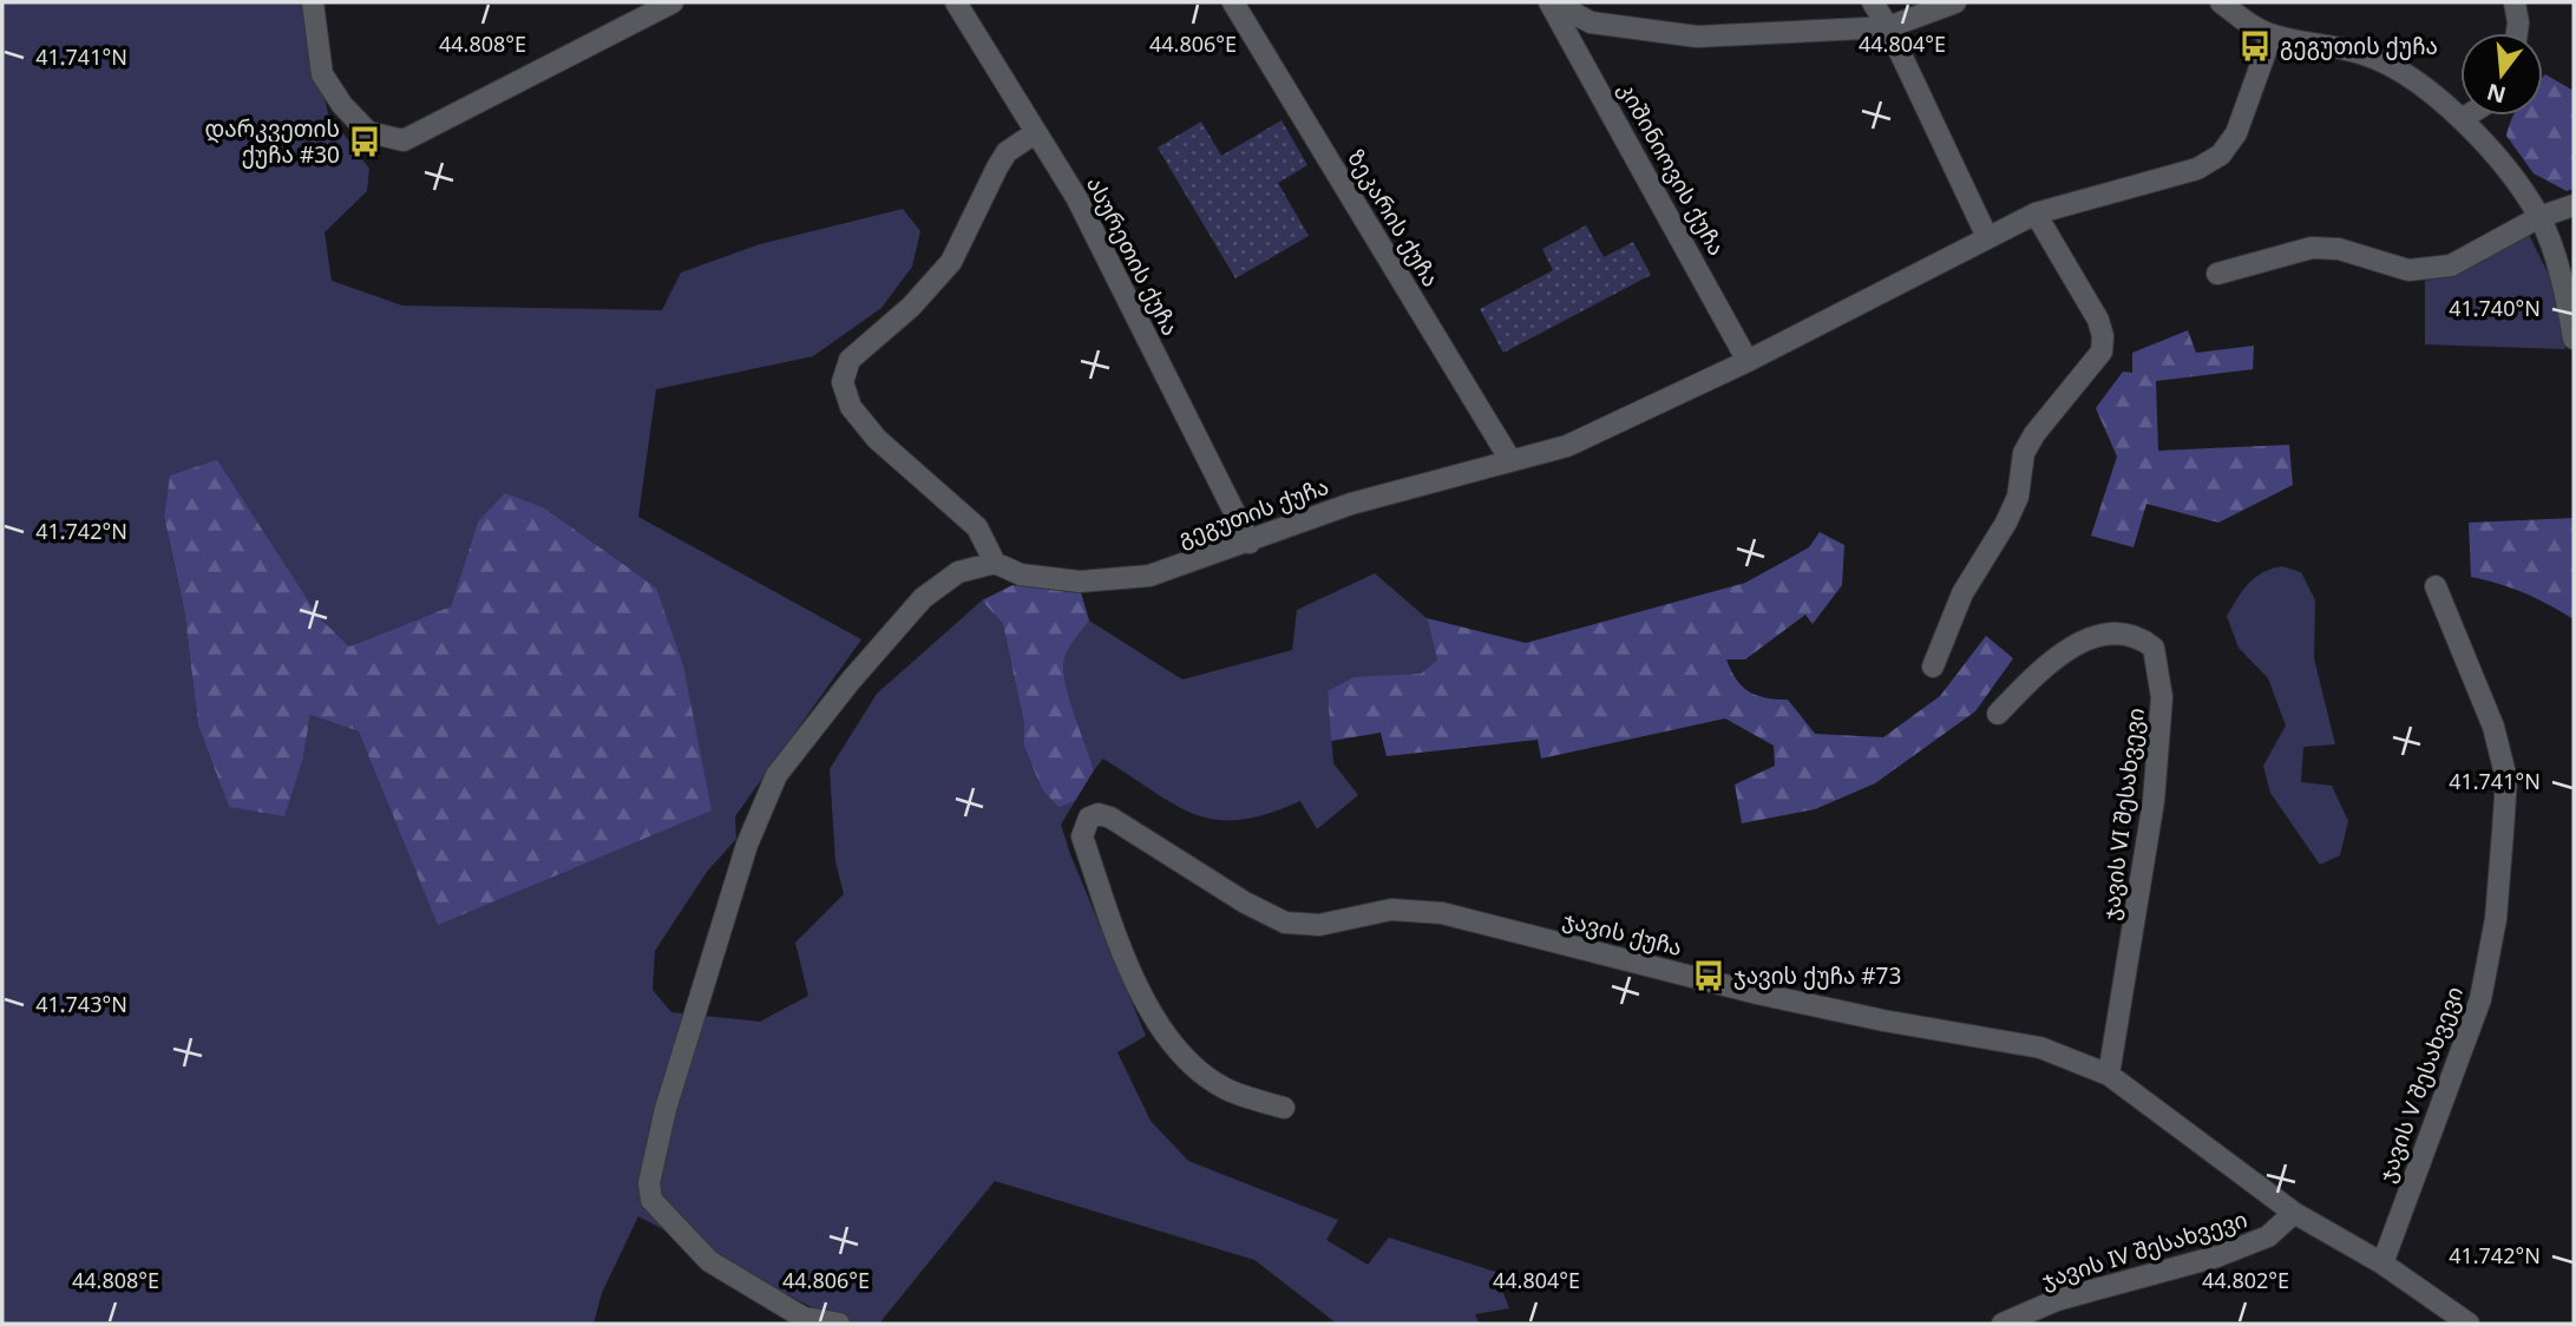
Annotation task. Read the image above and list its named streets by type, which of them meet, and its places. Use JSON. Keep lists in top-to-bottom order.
{
  "streets": {
    "street": [
      "კიშინიოვის ქუჩა",
      "ზეკარის ქუჩა",
      "ასურეთის ქუჩა",
      "გეგუთის ქუჩა",
      "ჯავის VI შესახვევი",
      "ჯავის ქუჩა",
      "ჯავის V შესახვევი",
      "ჯავის IV შესახვევი"
    ]
  },
  "crossings": [
    ["კიშინიოვის ქუჩა", "გეგუთის ქუჩა"],
    ["ზეკარის ქუჩა", "გეგუთის ქუჩა"],
    ["ასურეთის ქუჩა", "გეგუთის ქუჩა"],
    ["ჯავის VI შესახვევი", "ჯავის ქუჩა"],
    ["ჯავის ქუჩა", "ჯავის V შესახვევი"],
    ["ჯავის ქუჩა", "ჯავის IV შესახვევი"]
  ],
  "places": {
    "bus stop": ["გეგუთის ქუჩა", "დარკვეთის ქუჩა #30", "ჯავის ქუჩა #73"]
  },
  "north": "bottom",
  "coordinates": [
    "44.808°E",
    "44.806°E",
    "44.804°E",
    "41.741°N",
    "41.740°N",
    "41.742°N",
    "41.743°N",
    "44.802°E"
  ]
}
